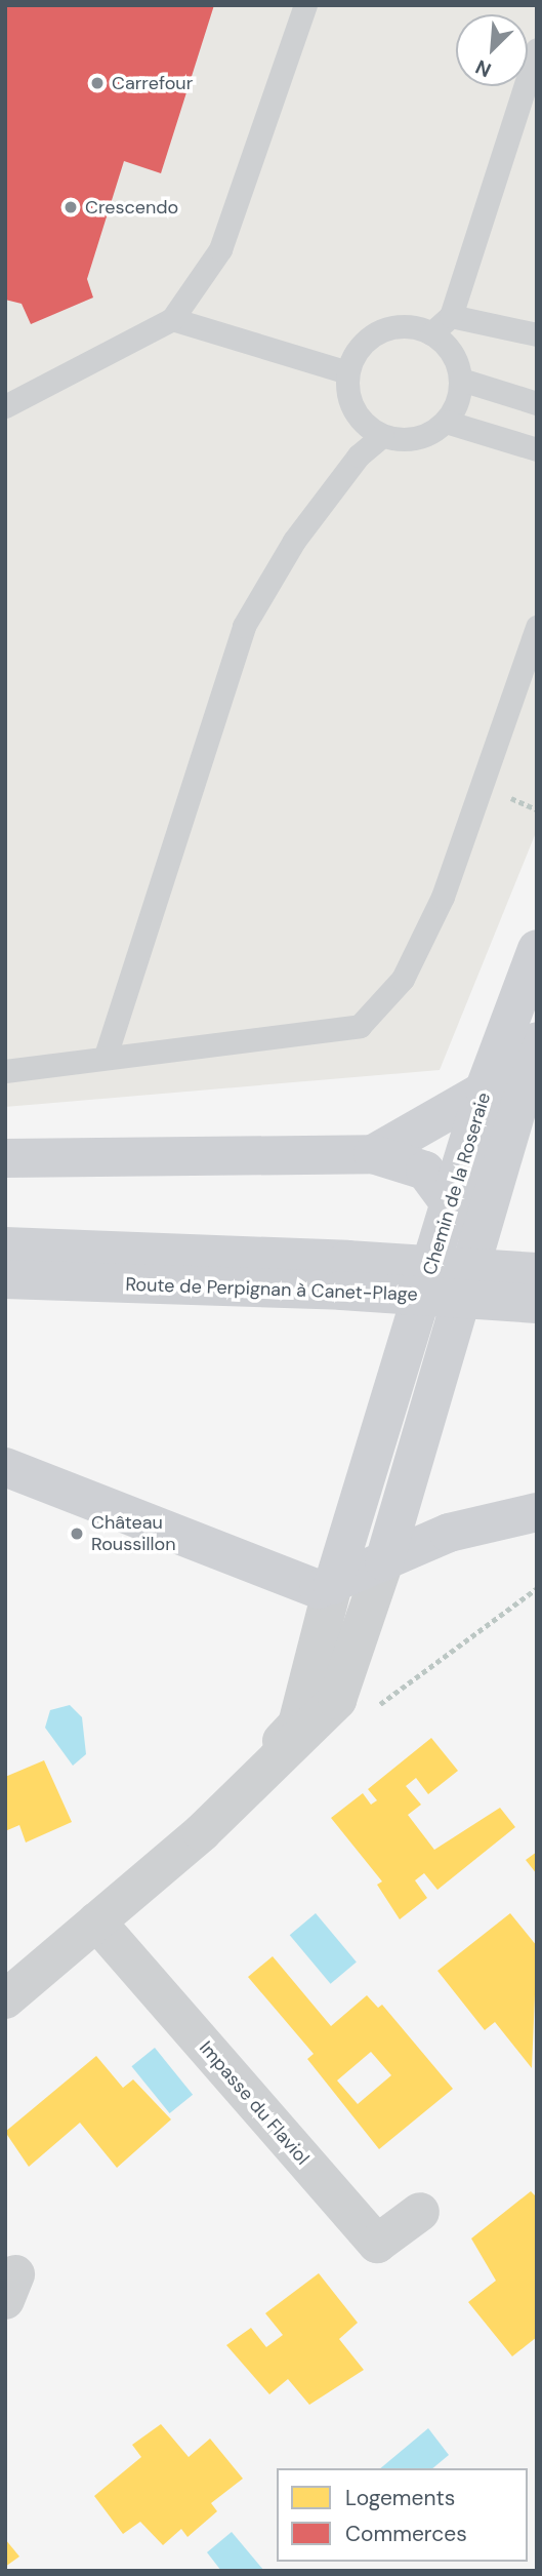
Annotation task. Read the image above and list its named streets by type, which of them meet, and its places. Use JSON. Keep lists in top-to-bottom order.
{
  "streets": {
    "main road": ["Chemin de la Roseraie", "Route de Perpignan à Canet-Plage"],
    "street": ["Impasse du Flaviol"]
  },
  "places": ["Carrefour", "Crescendo", "Château Roussillon"],
  "legend": ["Logements", "Commerces"],
  "north": "bottom left"
}
